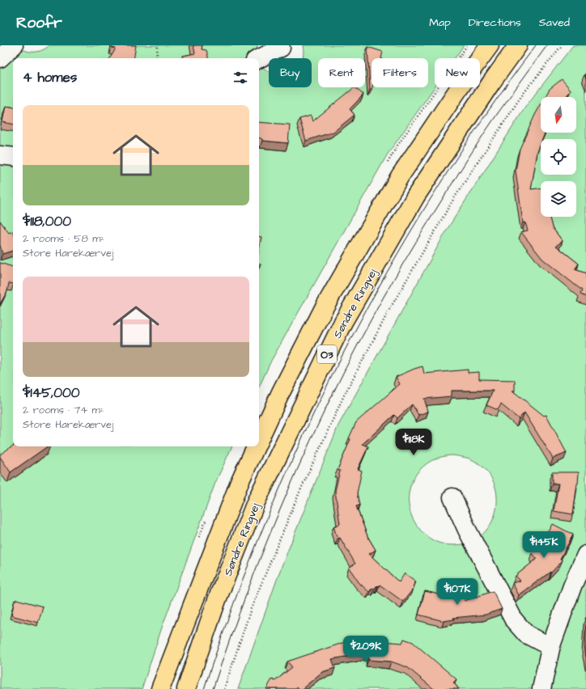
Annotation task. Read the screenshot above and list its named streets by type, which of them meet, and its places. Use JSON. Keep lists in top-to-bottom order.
{
  "streets": {
    "main road": ["Søndre Ringvej", "O3"]
  },
  "north": "bottom",
  "page": {
    "header": "Roofr",
    "nav": ["Map", "Directions", "Saved"],
    "chip": [
      "Buy",
      "Rent",
      "Filters",
      "New"
    ],
    "heading": "4 homes",
    "list": [
      {
        "name": "$118,000",
        "note": "2 rooms · 58 m² · Store Harekærvej"
      },
      {
        "name": "$145,000",
        "note": "2 rooms · 74 m² · Store Harekærvej"
      }
    ],
    "price": [
      "$118K",
      "$145K",
      "$107K",
      "$209K"
    ]
  }
}
